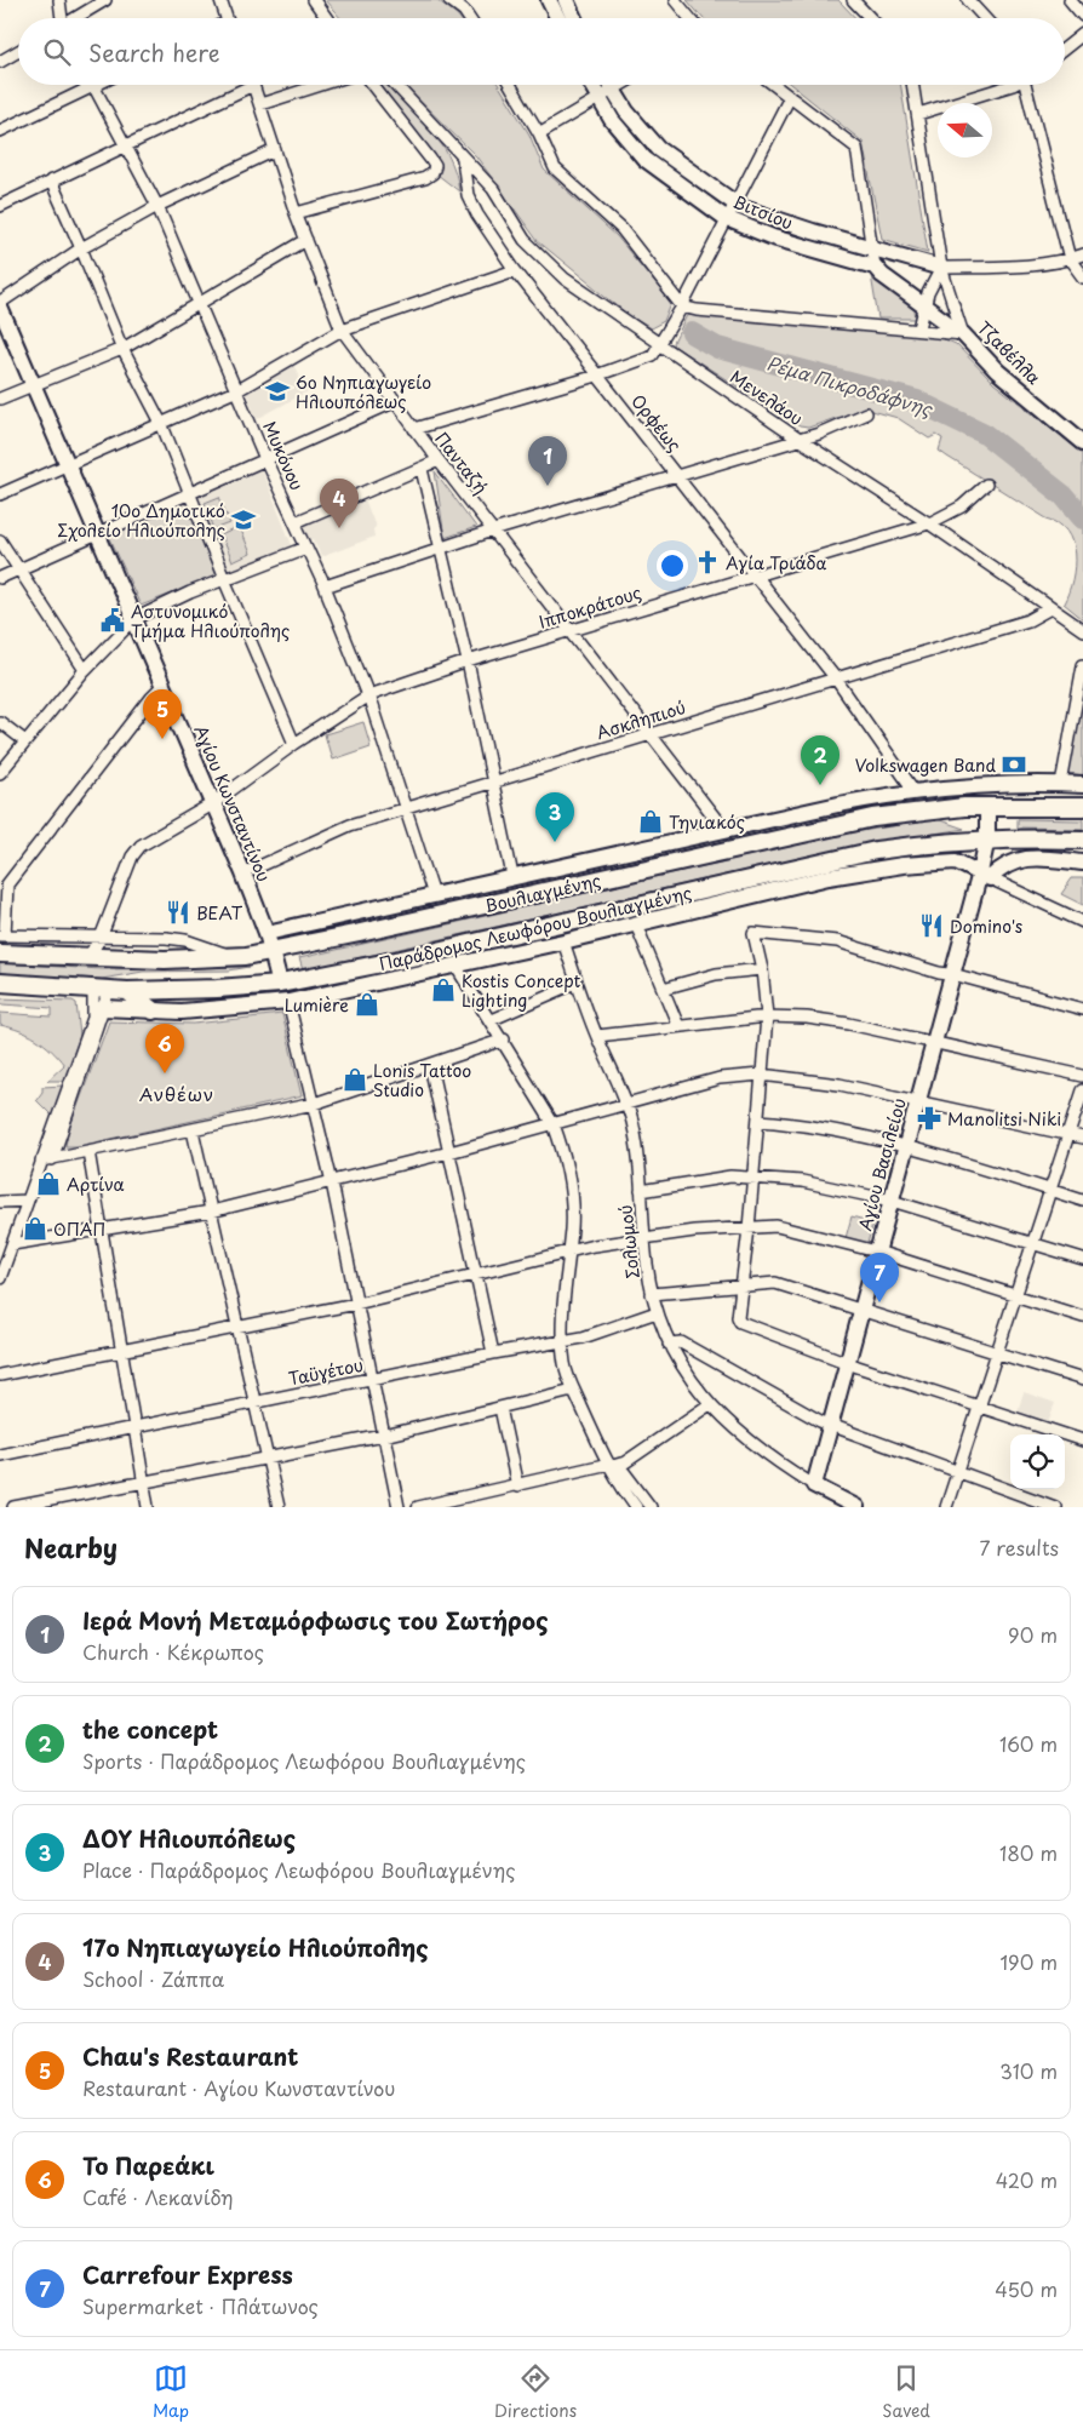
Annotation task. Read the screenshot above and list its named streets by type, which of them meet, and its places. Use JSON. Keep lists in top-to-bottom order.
{
  "streets": {
    "main road": ["Βουλιαγμένης"],
    "street": [
      "Βιτσίου",
      "Τζαβέλλα",
      "Μενελάου",
      "Ορφέως",
      "Μυκόνου",
      "Πανταζή",
      "Ιπποκράτους",
      "Ασκληπιού",
      "Αγίου Κωνσταντίνου",
      "Παράδρομος Λεωφόρου Βουλιαγμένης",
      "Αγίου Βασιλείου",
      "Σολωμού",
      "Ταϋγέτου"
    ]
  },
  "crossings": [
    ["Βιτσίου", "Τζαβέλλα"],
    ["Μενελάου", "Ορφέως"],
    ["Μενελάου", "Ιπποκράτους"],
    ["Μενελάου", "Ασκληπιού"],
    ["Ορφέως", "Ιπποκράτους"],
    ["Ορφέως", "Ασκληπιού"],
    ["Μυκόνου", "Ιπποκράτους"],
    ["Μυκόνου", "Ασκληπιού"],
    ["Πανταζή", "Ιπποκράτους"],
    ["Πανταζή", "Ασκληπιού"],
    ["Ιπποκράτους", "Αγίου Κωνσταντίνου"],
    ["Ιπποκράτους", "Βουλιαγμένης"],
    ["Ασκληπιού", "Αγίου Κωνσταντίνου"],
    ["Αγίου Κωνσταντίνου", "Βουλιαγμένης"],
    ["Βουλιαγμένης", "Αγίου Βασιλείου"],
    ["Παράδρομος Λεωφόρου Βουλιαγμένης", "Αγίου Βασιλείου"],
    ["Παράδρομος Λεωφόρου Βουλιαγμένης", "Σολωμού"],
    ["Αγίου Βασιλείου", "Σολωμού"],
    ["Σολωμού", "Ταϋγέτου"]
  ],
  "districts": ["Ανθέων"],
  "water": ["Ρέμα Πικροδάφνης"],
  "places": {
    "school or university": ["6ο Νηπιαγωγείο Ηλιουπόλεως", "10ο Δημοτικό Σχολείο Ηλιούπολης"],
    "church": ["Αγία Τριάδα"],
    "public building": ["Αστυνομικό Τμήμα Ηλιούπολης"],
    "bank": ["Volkswagen Band"],
    "shop": [
      "Τηνιακός",
      "Kostis Concept Lighting",
      "Lumière",
      "Lonis Tattoo Studio",
      "Αρτίνα",
      "ΟΠΑΠ"
    ],
    "restaurant": ["ΒΕΑΤ", "Domino's"],
    "pharmacy": ["Manolitsi Niki"]
  },
  "north": "left",
  "page": {
    "search": "Search here",
    "pins": [
      "1",
      "4",
      "5",
      "2",
      "3",
      "6",
      "7"
    ],
    "heading": ["Nearby", "7 results"],
    "list": [
      {
        "mark": "1",
        "name": "Ιερά Μονή Μεταμόρφωσις του Σωτήρος",
        "note": "Church · Κέκρωπος",
        "value": "90 m"
      },
      {
        "mark": "2",
        "name": "the concept",
        "note": "Sports · Παράδρομος Λεωφόρου Βουλιαγμένης",
        "value": "160 m"
      },
      {
        "mark": "3",
        "name": "ΔΟΥ Ηλιουπόλεως",
        "note": "Place · Παράδρομος Λεωφόρου Βουλιαγμένης",
        "value": "180 m"
      },
      {
        "mark": "4",
        "name": "17ο Νηπιαγωγείο Ηλιούπολης",
        "note": "School · Ζάππα",
        "value": "190 m"
      },
      {
        "mark": "5",
        "name": "Chau's Restaurant",
        "note": "Restaurant · Αγίου Κωνσταντίνου",
        "value": "310 m"
      },
      {
        "mark": "6",
        "name": "Το Παρεάκι",
        "note": "Café · Λεκανίδη",
        "value": "420 m"
      },
      {
        "mark": "7",
        "name": "Carrefour Express",
        "note": "Supermarket · Πλάτωνος",
        "value": "450 m"
      }
    ],
    "nav": ["Map", "Directions", "Saved"]
  }
}
